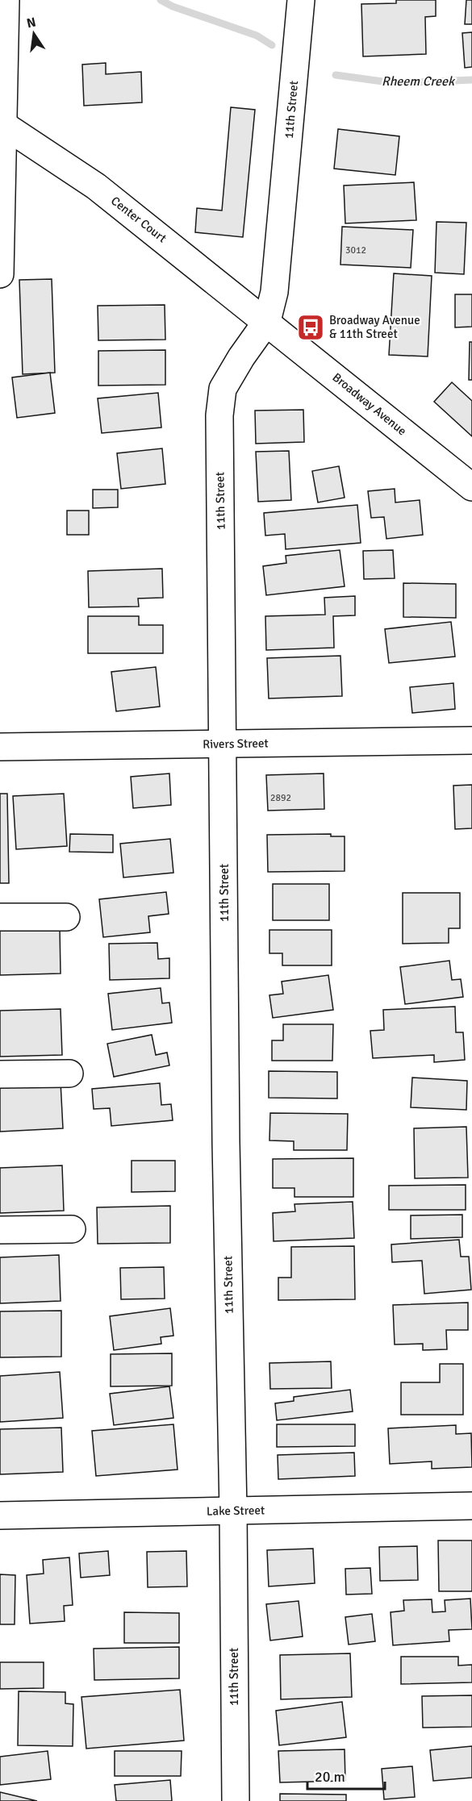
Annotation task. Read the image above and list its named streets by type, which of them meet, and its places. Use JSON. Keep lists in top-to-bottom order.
{
  "streets": {
    "street": [
      "11th Street",
      "Center Court",
      "Broadway Avenue",
      "Rivers Street",
      "Lake Street"
    ]
  },
  "crossings": [
    ["11th Street", "Center Court"],
    ["11th Street", "Broadway Avenue"],
    ["11th Street", "Rivers Street"],
    ["11th Street", "Lake Street"],
    ["Center Court", "Broadway Avenue"]
  ],
  "water": ["Rheem Creek"],
  "places": {
    "bus stop": ["Broadway Avenue & 11th Street"]
  },
  "house_numbers": ["3012", "2892"],
  "scale_bar": "20 m",
  "north": "top"
}
